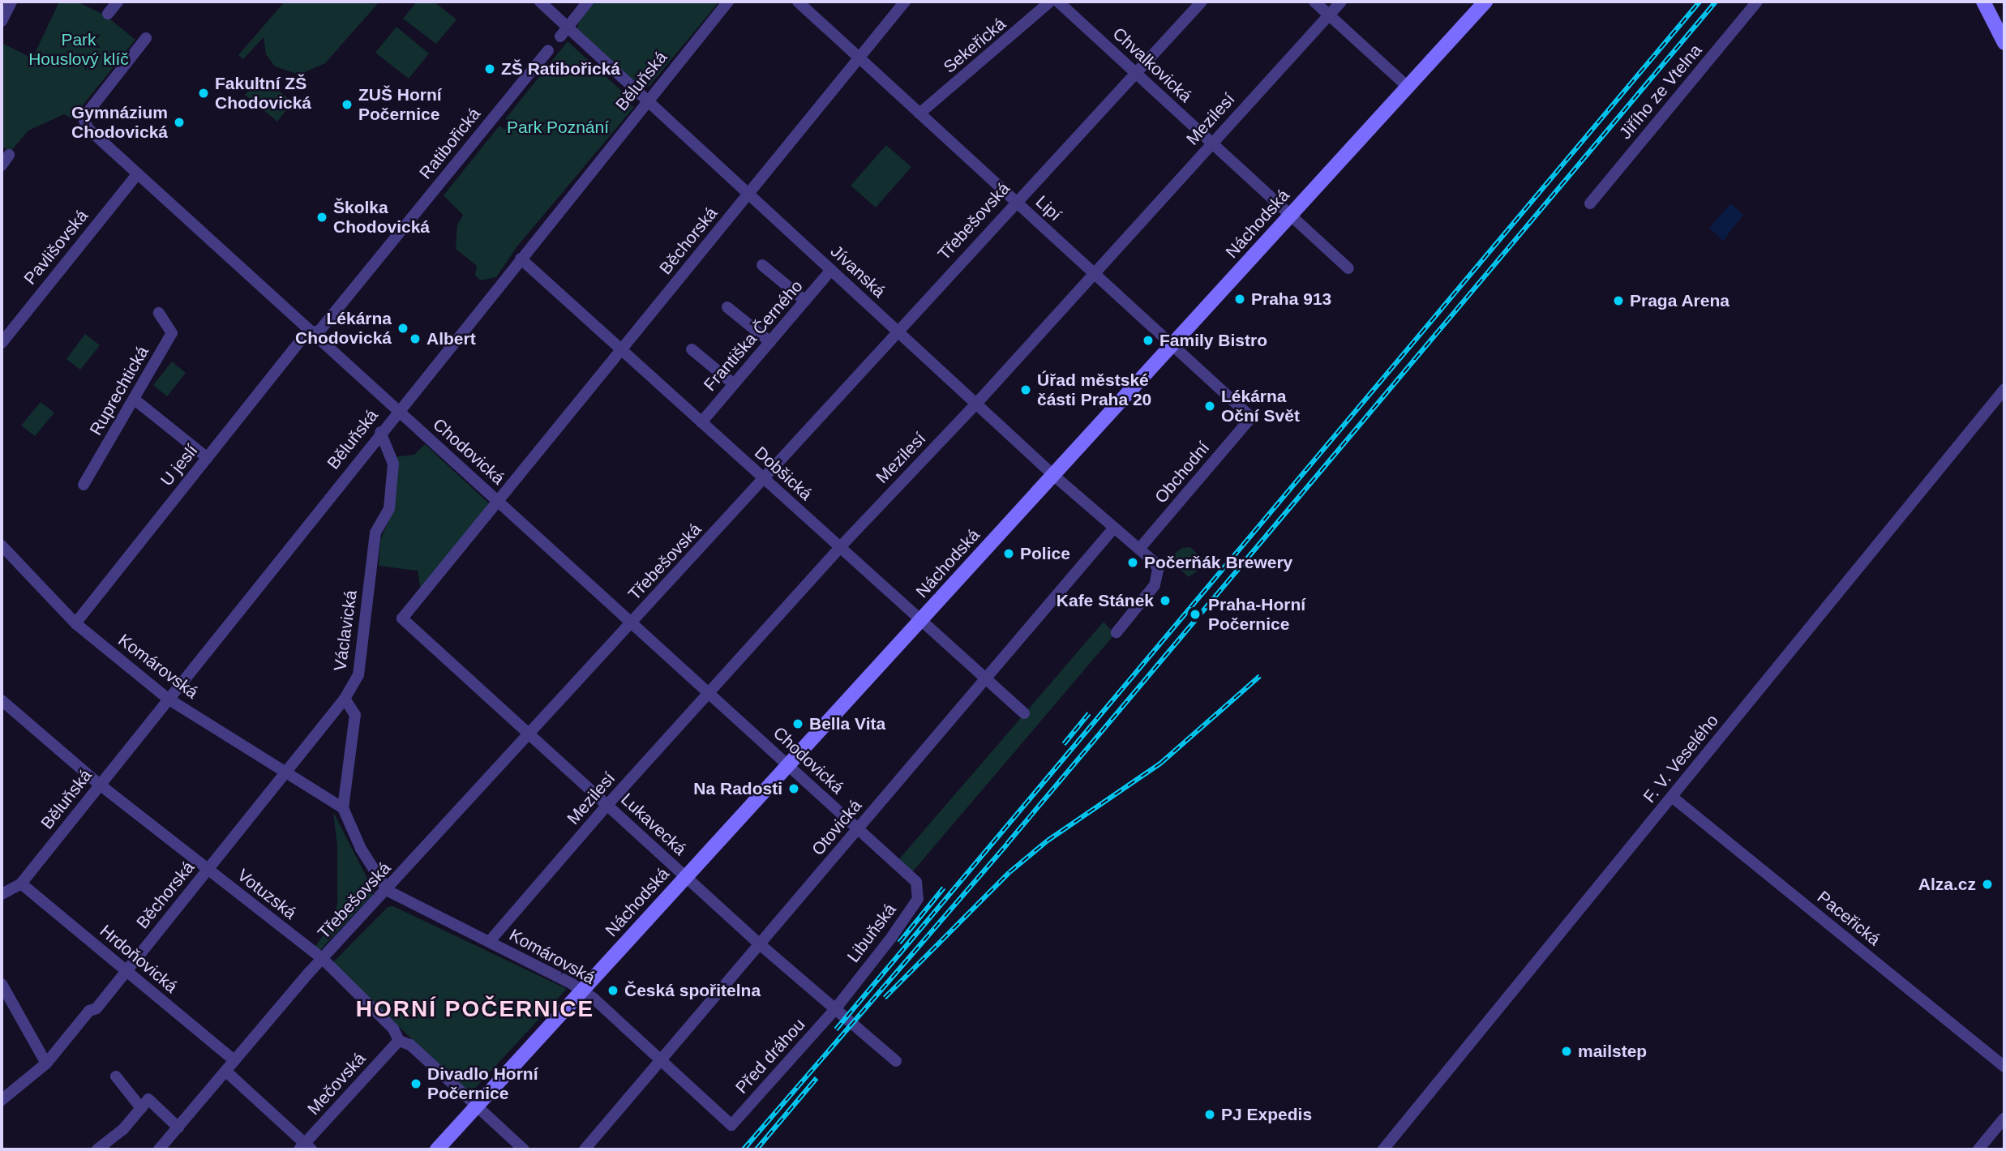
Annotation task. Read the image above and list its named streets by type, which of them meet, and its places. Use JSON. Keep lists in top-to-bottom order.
{
  "streets": {
    "main road": ["Náchodská"],
    "street": [
      "Sekeřická",
      "Chvalkovická",
      "Běluňská",
      "Jiřího ze Vtelna",
      "Mezilesí",
      "Ratibořická",
      "Lipí",
      "Třebešovská",
      "Běchorská",
      "Pavlišovská",
      "Jívanská",
      "Františka Černého",
      "Ruprechtická",
      "Chodovická",
      "U jeslí",
      "Obchodní",
      "Dobšická",
      "Václavická",
      "Komárovská",
      "F. V. Veselého",
      "Lukavecká",
      "Otovická",
      "Votuzská",
      "Paceřická",
      "Libuňská",
      "Hrdoňovická",
      "Před dráhou",
      "Mečovská"
    ]
  },
  "crossings": [
    ["Sekeřická", "Lipí"],
    ["Chvalkovická", "Mezilesí"],
    ["Chvalkovická", "Třebešovská"],
    ["Chvalkovická", "Náchodská"],
    ["Běluňská", "Jívanská"],
    ["Běluňská", "Chodovická"],
    ["Běluňská", "Dobšická"],
    ["Běluňská", "Václavická"],
    ["Běluňská", "Komárovská"],
    ["Běluňská", "Votuzská"],
    ["Běluňská", "Hrdoňovická"],
    ["Mezilesí", "Lipí"],
    ["Mezilesí", "Jívanská"],
    ["Mezilesí", "Chodovická"],
    ["Mezilesí", "Dobšická"],
    ["Mezilesí", "Komárovská"],
    ["Mezilesí", "Lukavecká"],
    ["Ratibořická", "Chodovická"],
    ["Ratibořická", "U jeslí"],
    ["Lipí", "Třebešovská"],
    ["Lipí", "Náchodská"],
    ["Lipí", "Běchorská"],
    ["Lipí", "Obchodní"],
    ["Třebešovská", "Jívanská"],
    ["Třebešovská", "Chodovická"],
    ["Třebešovská", "Dobšická"],
    ["Třebešovská", "Komárovská"],
    ["Třebešovská", "Lukavecká"],
    ["Třebešovská", "Votuzská"],
    ["Třebešovská", "Hrdoňovická"],
    ["Náchodská", "Jívanská"],
    ["Náchodská", "Chodovická"],
    ["Náchodská", "Dobšická"],
    ["Náchodská", "Komárovská"],
    ["Náchodská", "Lukavecká"],
    ["Náchodská", "Votuzská"],
    ["Běchorská", "Jívanská"],
    ["Běchorská", "Chodovická"],
    ["Běchorská", "Dobšická"],
    ["Běchorská", "Václavická"],
    ["Běchorská", "Komárovská"],
    ["Běchorská", "Lukavecká"],
    ["Běchorská", "Votuzská"],
    ["Běchorská", "Hrdoňovická"],
    ["Pavlišovská", "Chodovická"],
    ["Jívanská", "Františka Černého"],
    ["Jívanská", "Obchodní"],
    ["Jívanská", "Otovická"],
    ["Františka Černého", "Dobšická"],
    ["Ruprechtická", "U jeslí"],
    ["Chodovická", "U jeslí"],
    ["Chodovická", "Lukavecká"],
    ["Chodovická", "Otovická"],
    ["Chodovická", "Libuňská"],
    ["U jeslí", "Komárovská"],
    ["Dobšická", "Otovická"],
    ["Komárovská", "Otovická"],
    ["Komárovská", "Před dráhou"],
    ["F. V. Veselého", "Paceřická"],
    ["Lukavecká", "Otovická"],
    ["Lukavecká", "Libuňská"],
    ["Lukavecká", "Před dráhou"],
    ["Votuzská", "Mečovská"],
    ["Libuňská", "Před dráhou"]
  ],
  "districts": ["HORNÍ POČERNICE"],
  "parks": ["Park Houslový klíč", "Park Poznání"],
  "places": [
    "ZŠ Ratibořická",
    "Fakultní ZŠ Chodovická",
    "ZUŠ Horní Počernice",
    "Gymnázium Chodovická",
    "Školka Chodovická",
    "Praha 913",
    "Praga Arena",
    "Lékárna Chodovická",
    "Albert",
    "Family Bistro",
    "Úřad městské části Praha 20",
    "Lékárna Oční Svět",
    "Police",
    "Počerňák Brewery",
    "Kafe Stánek",
    "Praha-Horní Počernice",
    "Bella Vita",
    "Na Radosti",
    "Alza.cz",
    "Česká spořitelna",
    "mailstep",
    "Divadlo Horní Počernice",
    "PJ Expedis"
  ]
}
